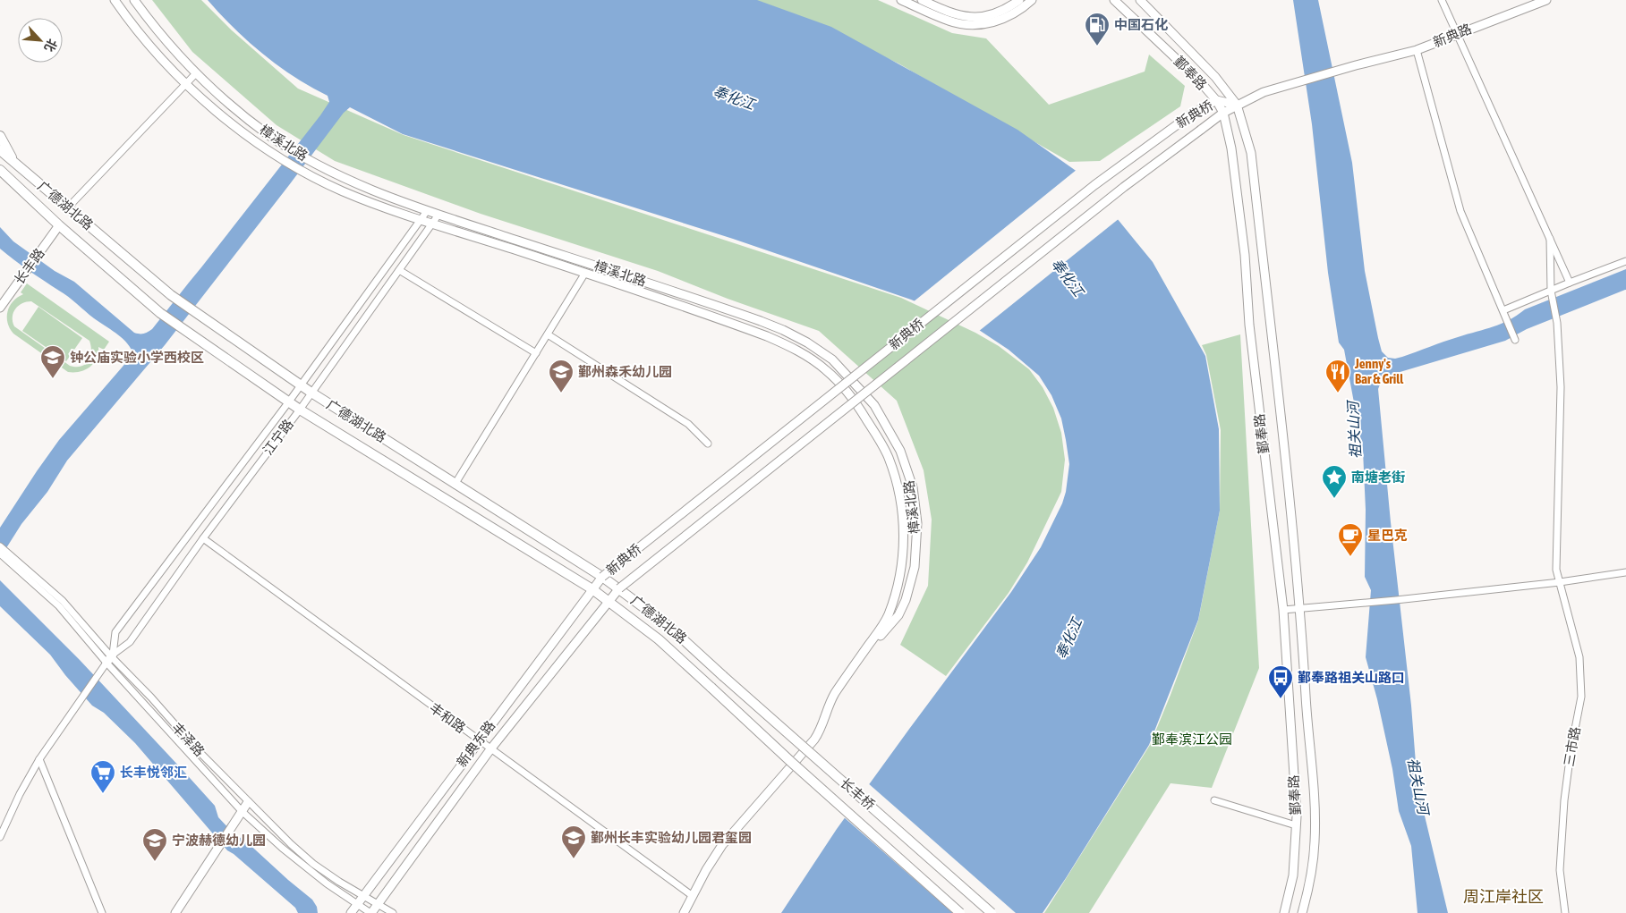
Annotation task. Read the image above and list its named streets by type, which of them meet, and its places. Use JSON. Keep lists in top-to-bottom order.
{
  "streets": {
    "main road": [
      "新典路",
      "鄞奉路",
      "新典桥",
      "樟溪北路",
      "广德湖北路",
      "长丰路",
      "新典东路",
      "长丰桥"
    ],
    "street": [
      "江宁路",
      "丰和路",
      "丰泽路",
      "三市路"
    ]
  },
  "crossings": [
    ["新典路", "鄞奉路"],
    ["新典路", "新典桥"],
    ["鄞奉路", "新典桥"],
    ["新典桥", "广德湖北路"],
    ["新典桥", "新典东路"],
    ["樟溪北路", "江宁路"],
    ["樟溪北路", "丰和路"],
    ["广德湖北路", "长丰路"],
    ["广德湖北路", "江宁路"],
    ["广德湖北路", "新典东路"],
    ["广德湖北路", "长丰桥"],
    ["江宁路", "丰和路"],
    ["江宁路", "丰泽路"],
    ["丰和路", "新典东路"],
    ["丰泽路", "新典东路"]
  ],
  "districts": ["周江岸社区"],
  "water": ["奉化江", "祖关山河"],
  "parks": ["鄞奉滨江公园"],
  "places": {
    "fuel station": ["中国石化"],
    "school or university": [
      "钟公庙实验小学西校区",
      "鄞州森禾幼儿园",
      "鄞州长丰实验幼儿园君玺园",
      "宁波赫德幼儿园"
    ],
    "restaurant": ["Jenny's Bar & Grill"],
    "place": ["南塘老街"],
    "cafe": ["星巴克"],
    "bus stop": ["鄞奉路祖关山路口"],
    "supermarket": ["长丰悦邻汇"]
  },
  "north": "bottom right"
}
